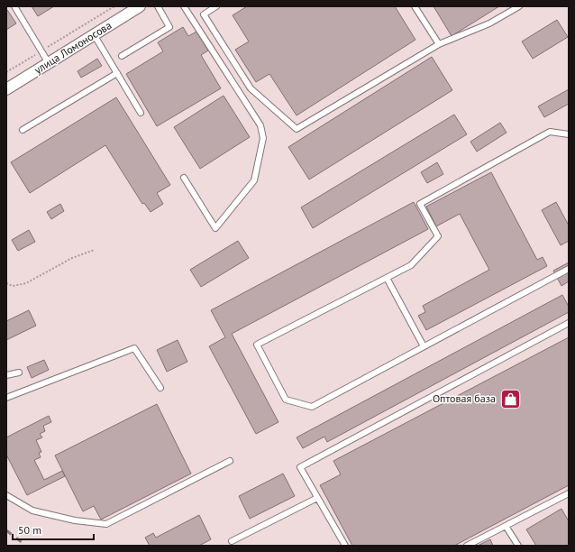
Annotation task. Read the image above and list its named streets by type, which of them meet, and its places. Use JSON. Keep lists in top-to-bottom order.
{
  "streets": {
    "street": ["улица Ломоносова"]
  },
  "places": {
    "shop": ["Оптовая база"]
  },
  "scale_bar": "50 m"
}
